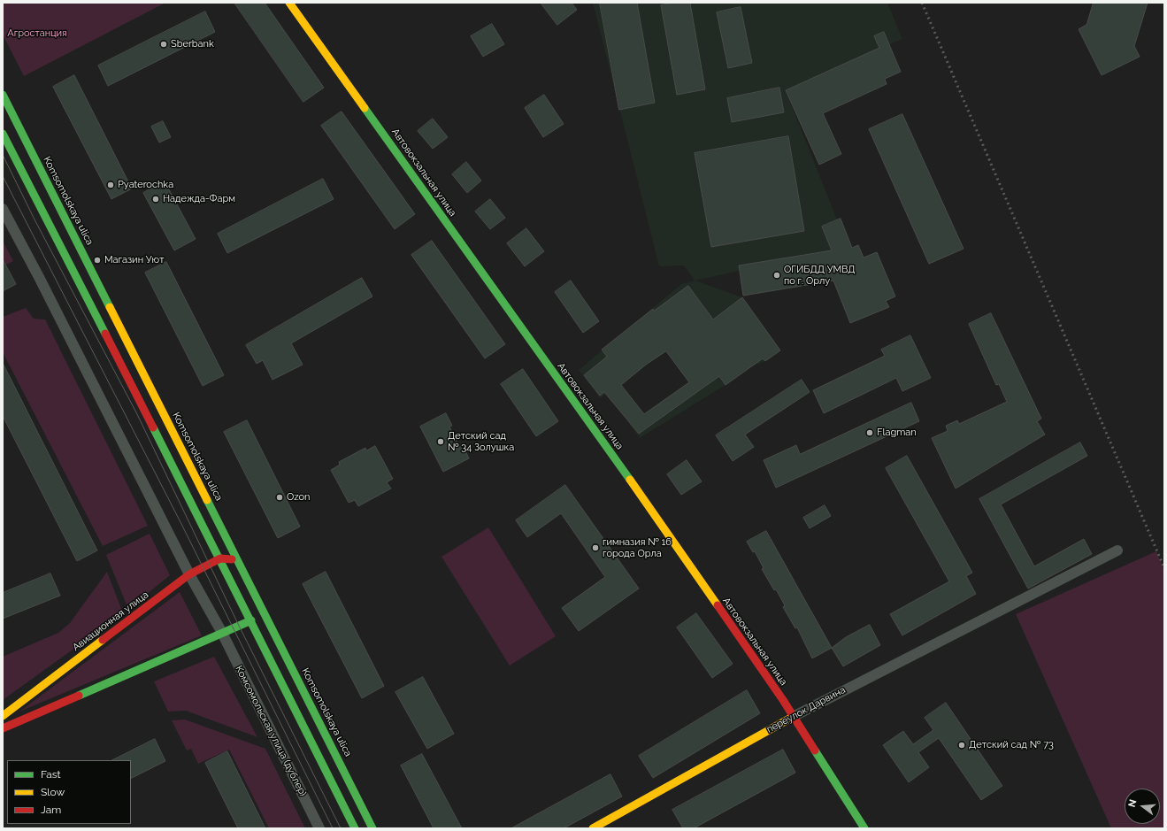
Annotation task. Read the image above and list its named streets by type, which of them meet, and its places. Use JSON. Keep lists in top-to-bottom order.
{
  "streets": {
    "main road": [
      "Автовокзальная улица",
      "Komsomolskaya ulica",
      "Авиационная улица",
      "переулок Дарвина"
    ],
    "street": ["Комсомольская улица (дублер)"]
  },
  "crossings": [
    ["Автовокзальная улица", "переулок Дарвина"],
    ["Авиационная улица", "Комсомольская улица (дублер)"]
  ],
  "parks": ["Агростанция"],
  "places": [
    "Sberbank",
    "Pyaterochka",
    "Надежда-Фарм",
    "Магазин Уют",
    "ОГИБДД УМВД по г. Орлу",
    "Flagman",
    "Детский сад № 34 Золушка",
    "Ozon",
    "гимназия № 16 города Орла",
    "Детский сад № 73"
  ],
  "legend": ["Fast", "Slow", "Jam"],
  "north": "left"
}
